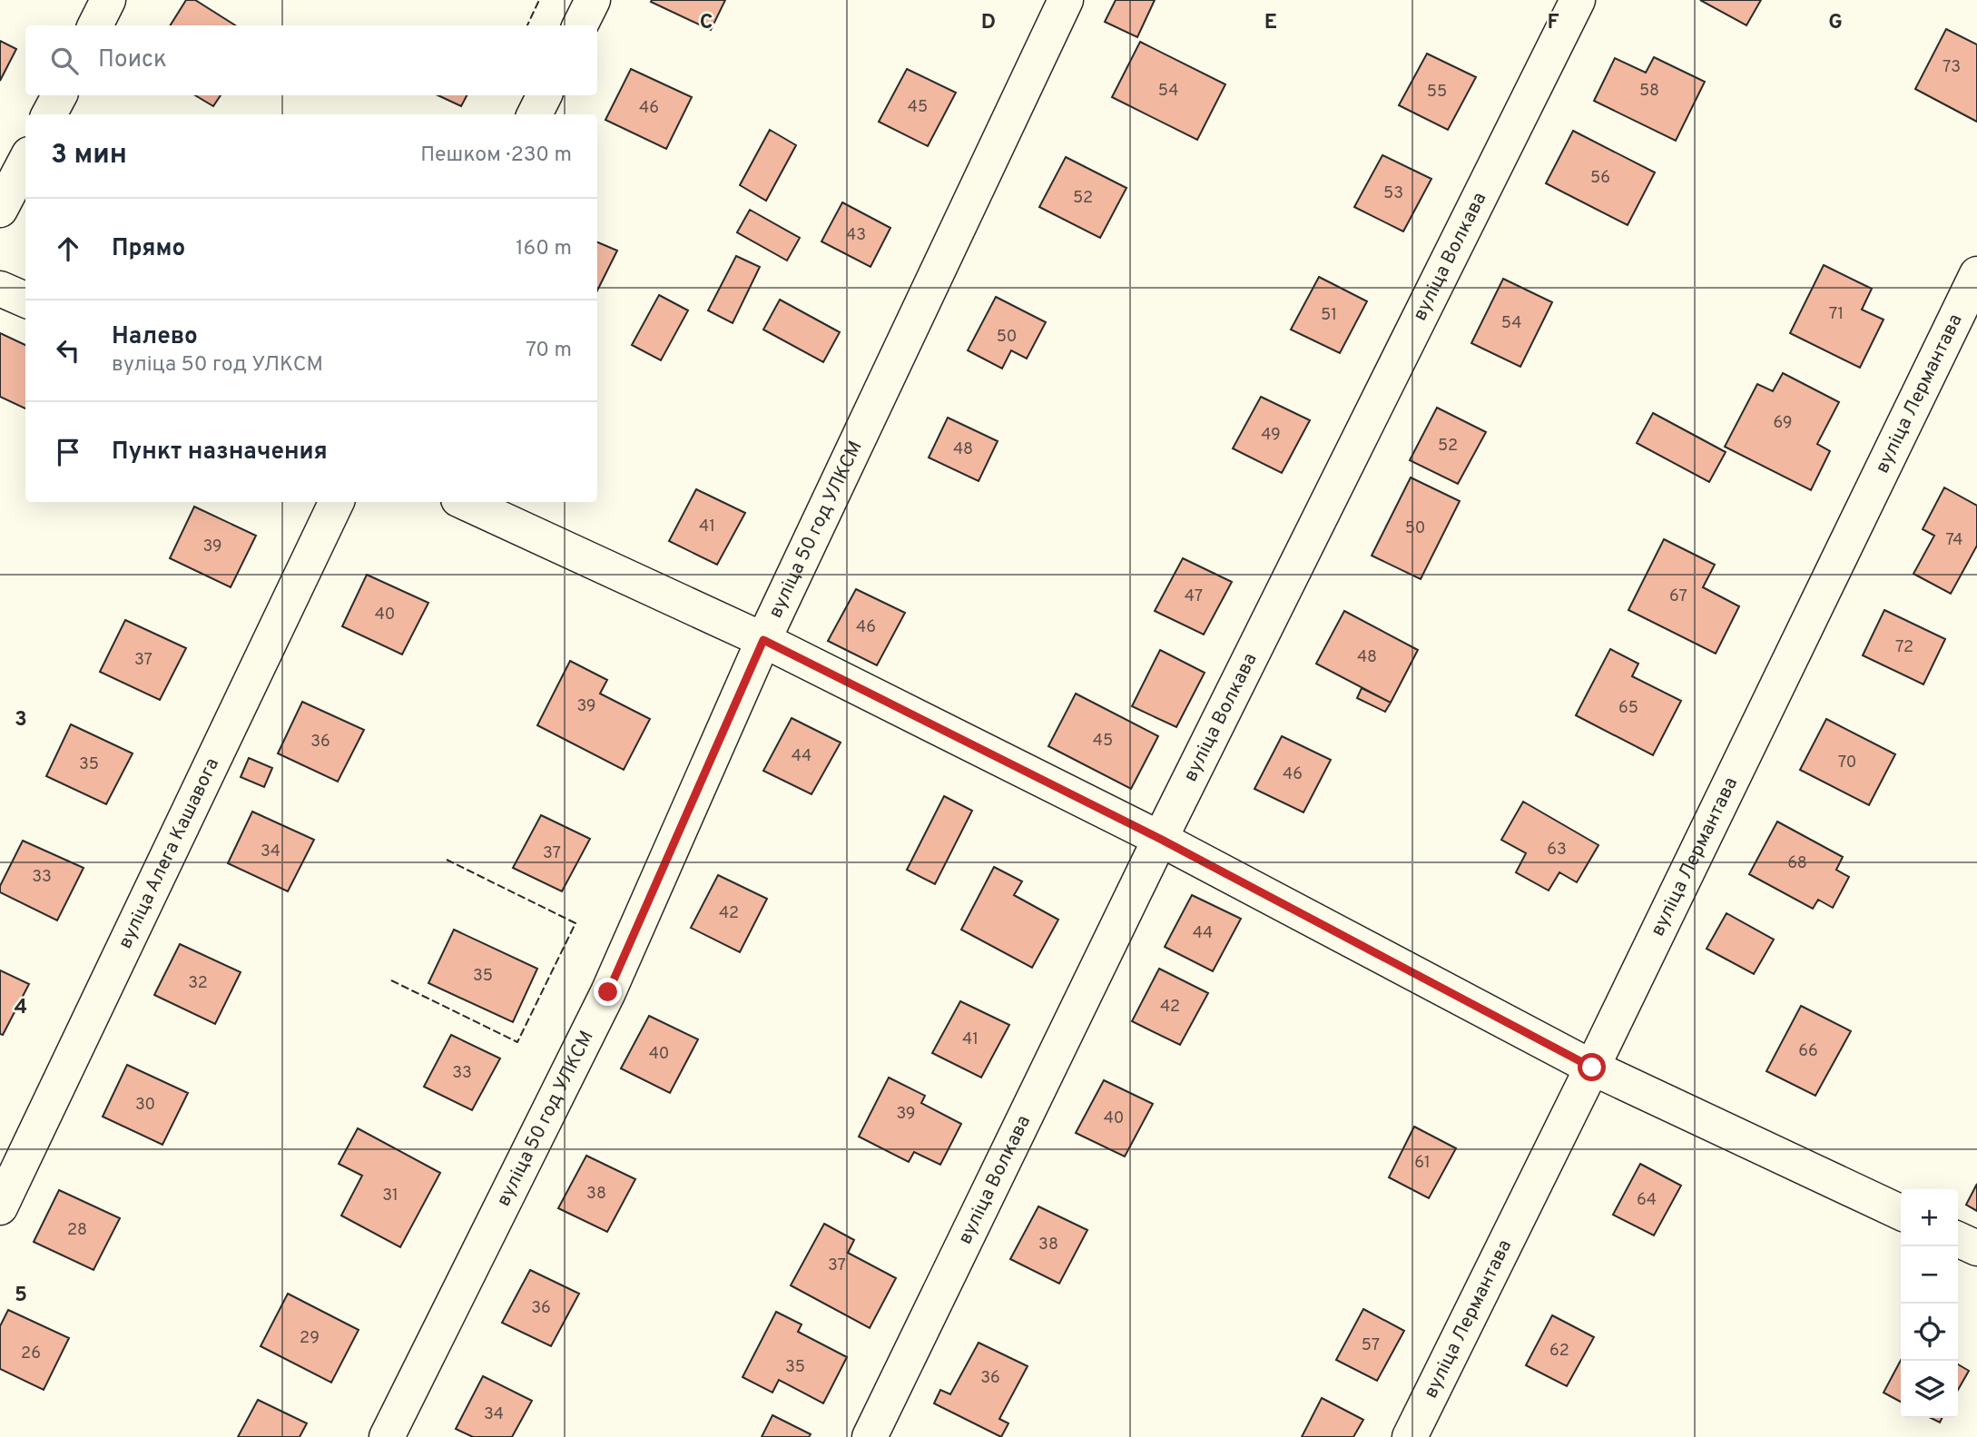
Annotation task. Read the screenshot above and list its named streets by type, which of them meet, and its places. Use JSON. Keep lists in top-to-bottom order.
{
  "streets": {
    "street": [
      "вуліца Волкава",
      "вуліца Лермантава",
      "вуліца 50 год УЛКСМ",
      "вуліца Алега Кашавога"
    ]
  },
  "house_numbers": [
    "73",
    "54",
    "58",
    "55",
    "45",
    "46",
    "56",
    "53",
    "52",
    "43",
    "71",
    "51",
    "54",
    "50",
    "69",
    "49",
    "52",
    "48",
    "41",
    "50",
    "74",
    "39",
    "47",
    "67",
    "40",
    "46",
    "72",
    "48",
    "37",
    "39",
    "65",
    "45",
    "36",
    "44",
    "70",
    "35",
    "46",
    "63",
    "34",
    "37",
    "68",
    "33",
    "42",
    "44",
    "35",
    "32",
    "42",
    "41",
    "66",
    "40",
    "33",
    "30",
    "39",
    "40",
    "61",
    "38",
    "31",
    "64",
    "28",
    "38",
    "37",
    "36",
    "29",
    "57",
    "62",
    "26",
    "35",
    "36",
    "34"
  ],
  "page": {
    "search": "Поиск",
    "heading": ["3 мин", "Пешком · 230 m"],
    "list": [
      ["Прямо", "160 m"],
      ["Налево", "вуліца 50 год УЛКСМ", "70 m"],
      "Пункт назначения"
    ],
    "map_buttons": ["+", "−"]
  },
  "grid": {
    "columns": [
      "C",
      "D",
      "E",
      "F",
      "G"
    ],
    "rows": ["3", "4", "5"]
  }
}
